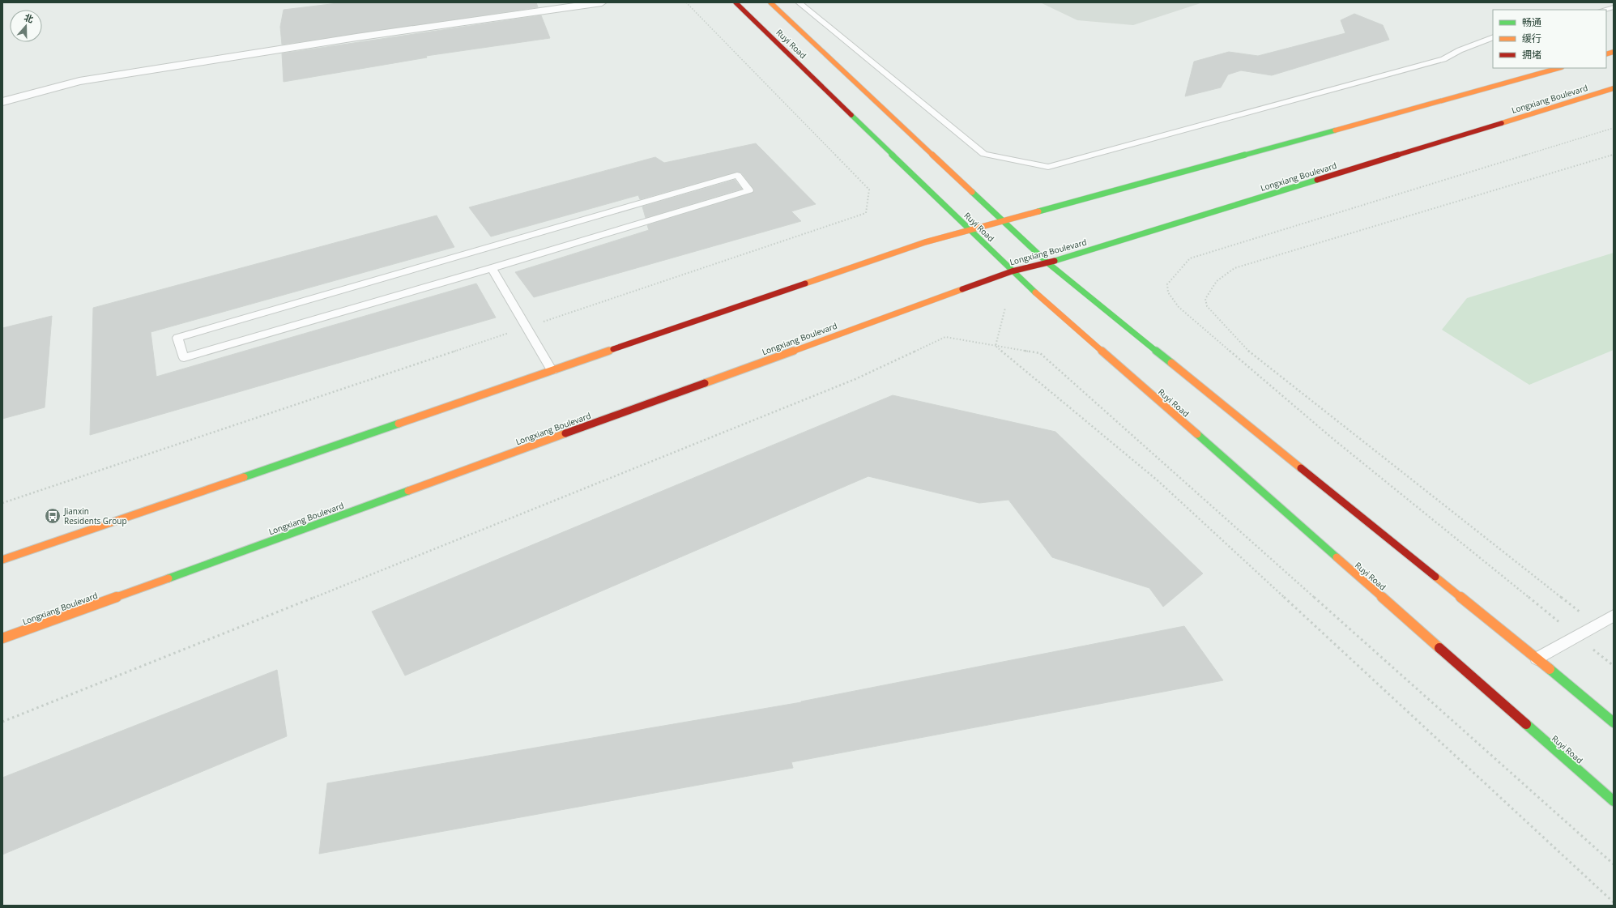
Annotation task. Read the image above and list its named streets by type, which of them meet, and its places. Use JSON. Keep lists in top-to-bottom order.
{
  "streets": {
    "main road": ["Ruyi Road", "Longxiang Boulevard"]
  },
  "crossings": [
    ["Ruyi Road", "Longxiang Boulevard"]
  ],
  "places": {
    "bus stop": ["Jianxin Residents Group"]
  },
  "legend": ["畅通", "缓行", "拥堵"],
  "north": "top"
}
